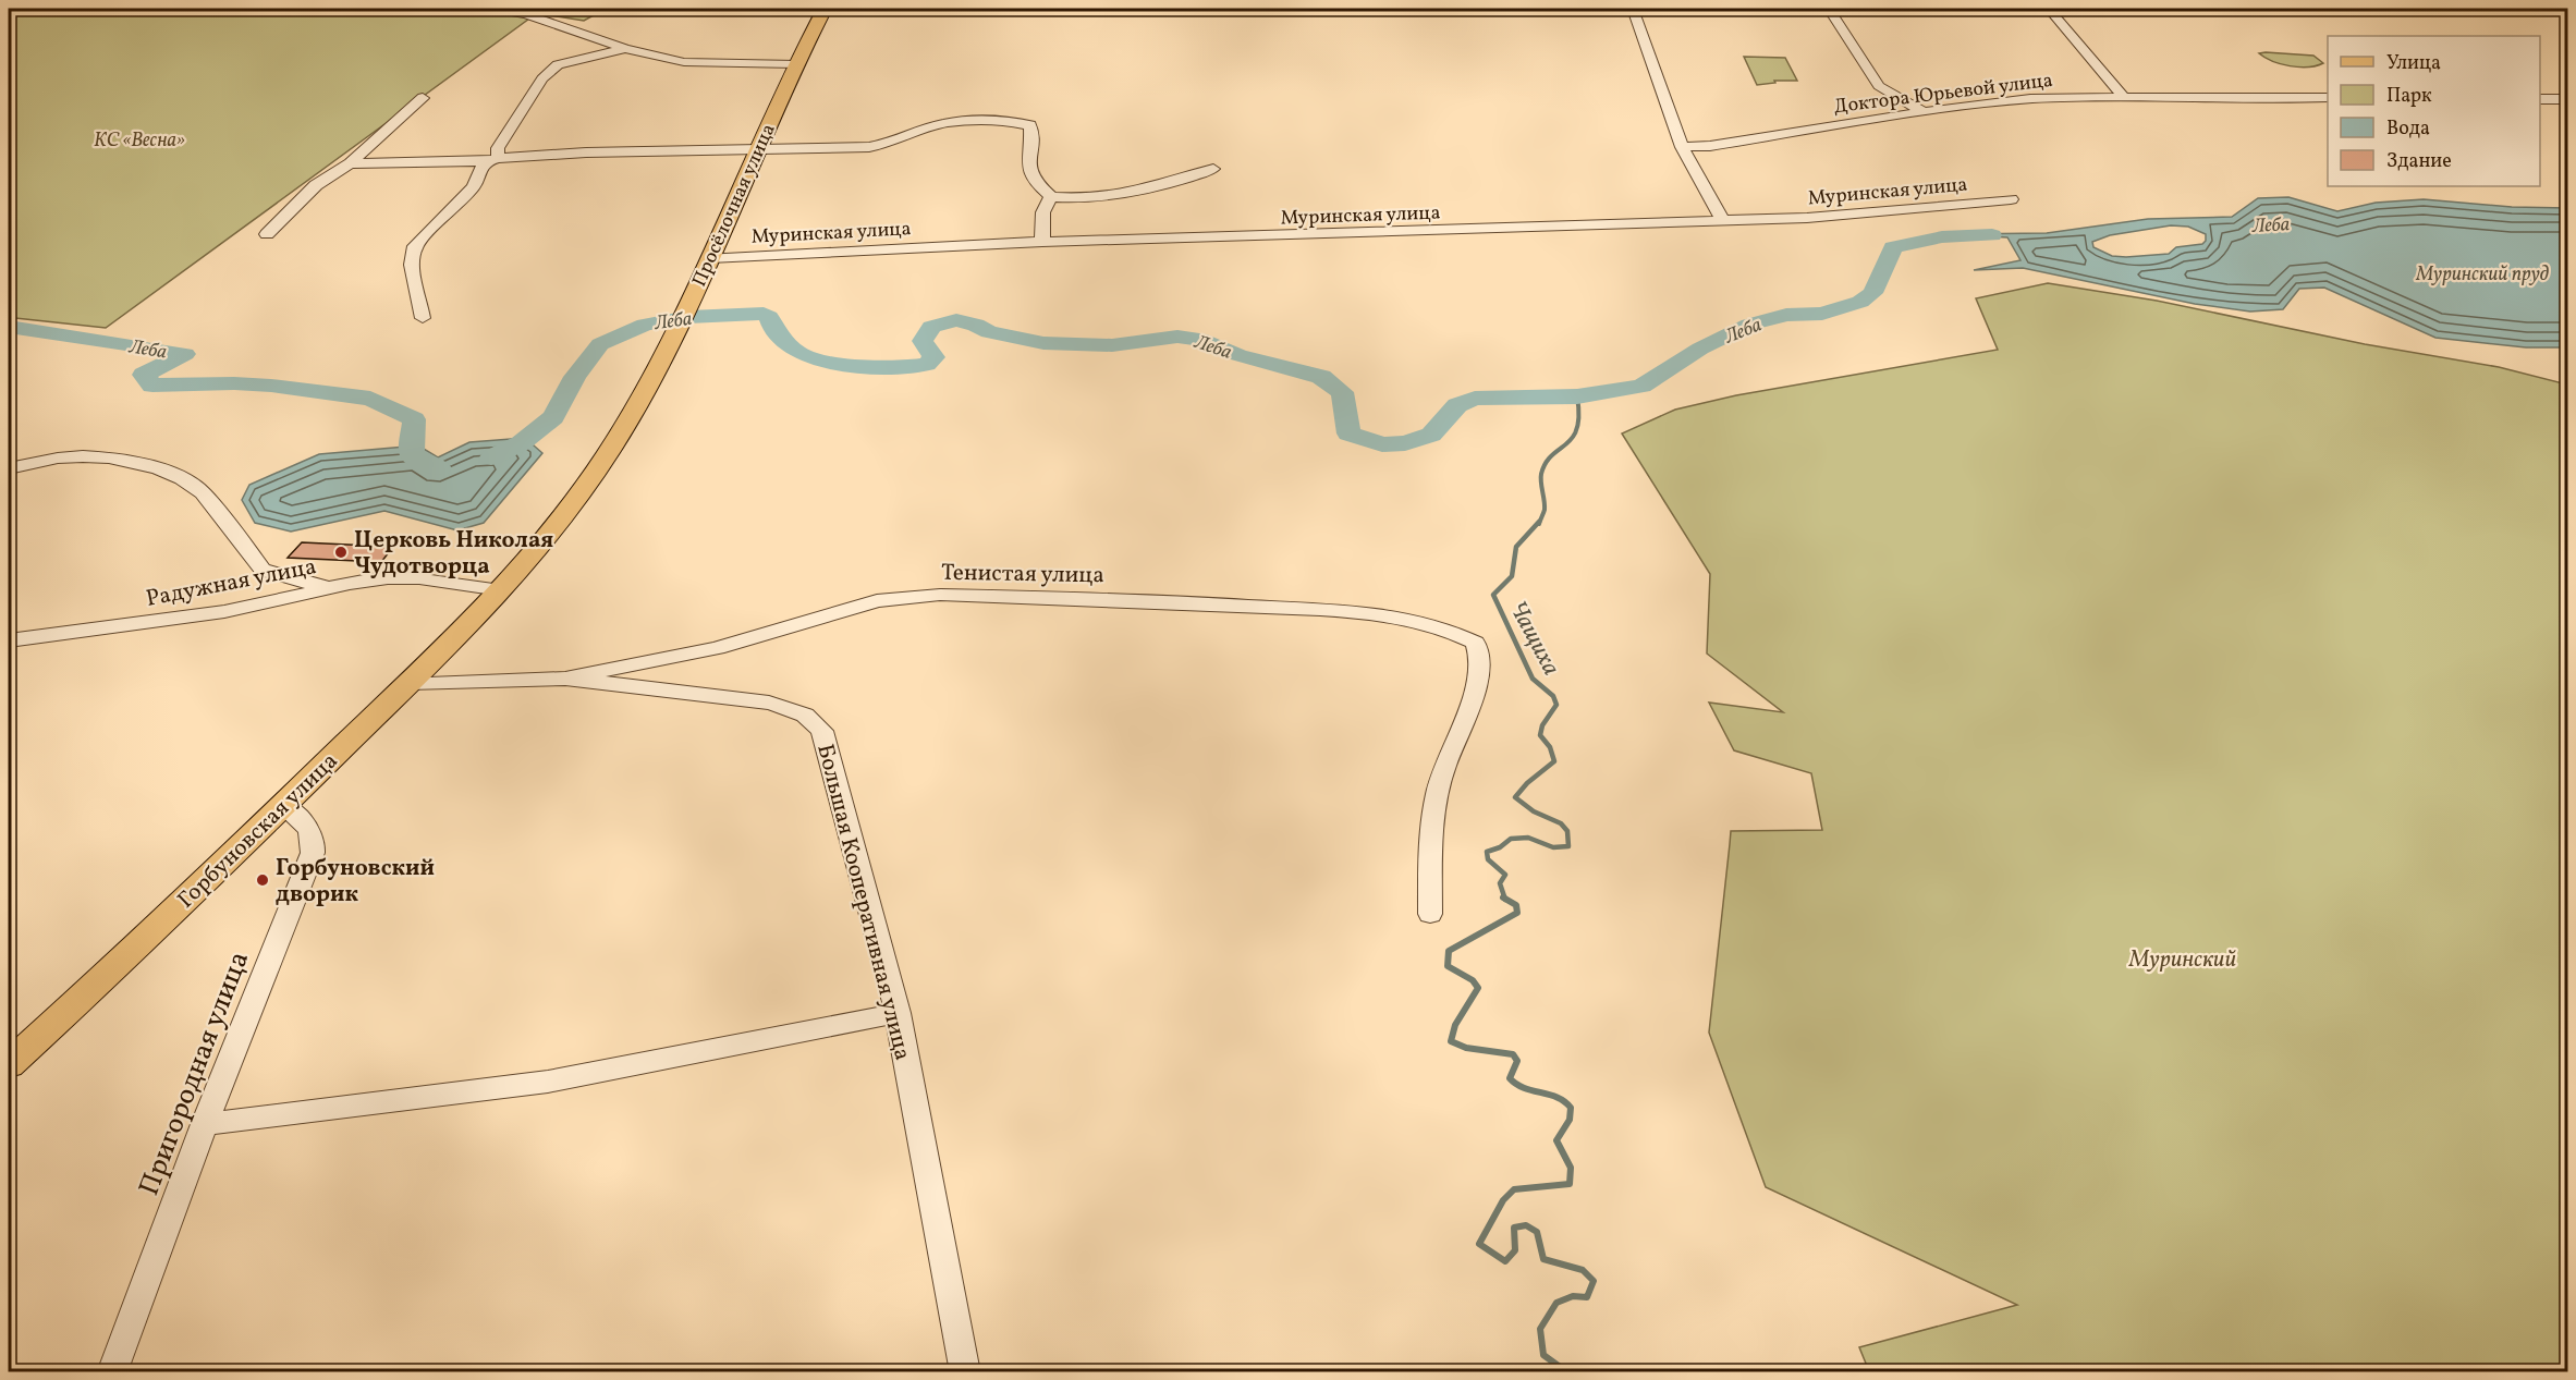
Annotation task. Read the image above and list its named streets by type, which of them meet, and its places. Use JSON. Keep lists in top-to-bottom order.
{
  "streets": {
    "main road": ["Просёлочная улица", "Горбуновская улица"],
    "street": [
      "Доктора Юрьевой улица",
      "Муринская улица",
      "Тенистая улица",
      "Радужная улица",
      "Большая Кооперативная улица",
      "Пригородная улица"
    ]
  },
  "crossings": [
    ["Муринская улица", "Просёлочная улица"],
    ["Просёлочная улица", "Радужная улица"],
    ["Просёлочная улица", "Горбуновская улица"],
    ["Тенистая улица", "Большая Кооперативная улица"],
    ["Радужная улица", "Горбуновская улица"],
    ["Горбуновская улица", "Большая Кооперативная улица"],
    ["Горбуновская улица", "Пригородная улица"]
  ],
  "water": ["Леба", "Муринский пруд", "Чащиха"],
  "parks": ["КС «Весна»", "Муринский"],
  "places": ["Церковь Николая Чудотворца", "Горбуновский дворик"],
  "legend": [
    "Улица",
    "Парк",
    "Вода",
    "Здание"
  ]
}
